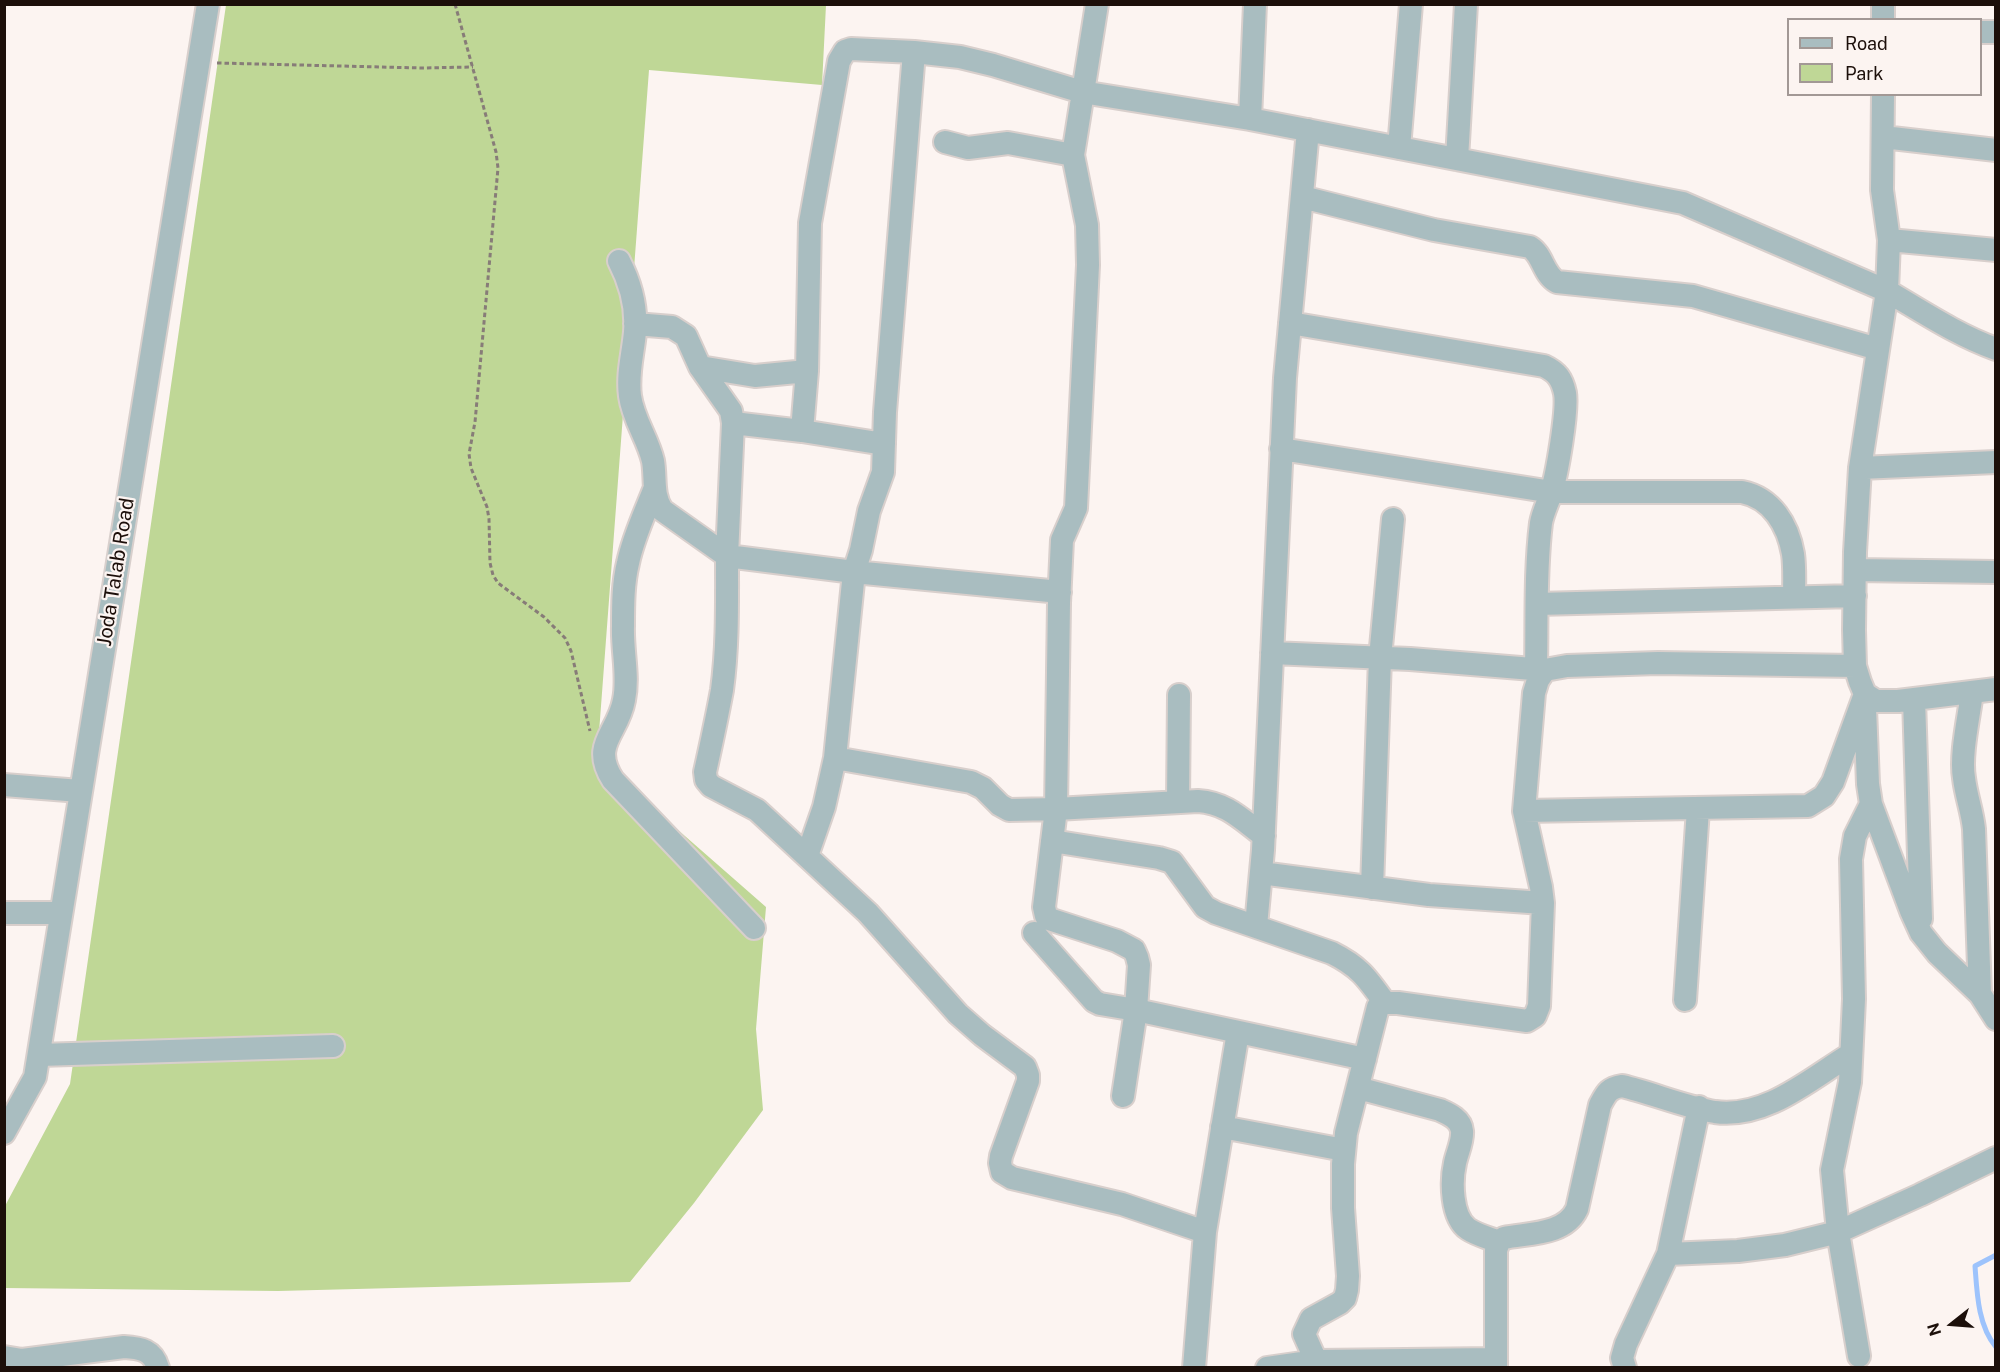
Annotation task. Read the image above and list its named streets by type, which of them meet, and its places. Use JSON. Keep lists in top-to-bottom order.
{
  "streets": {
    "street": ["Joda Talab Road"]
  },
  "legend": ["Road", "Park"],
  "north": "left"
}
